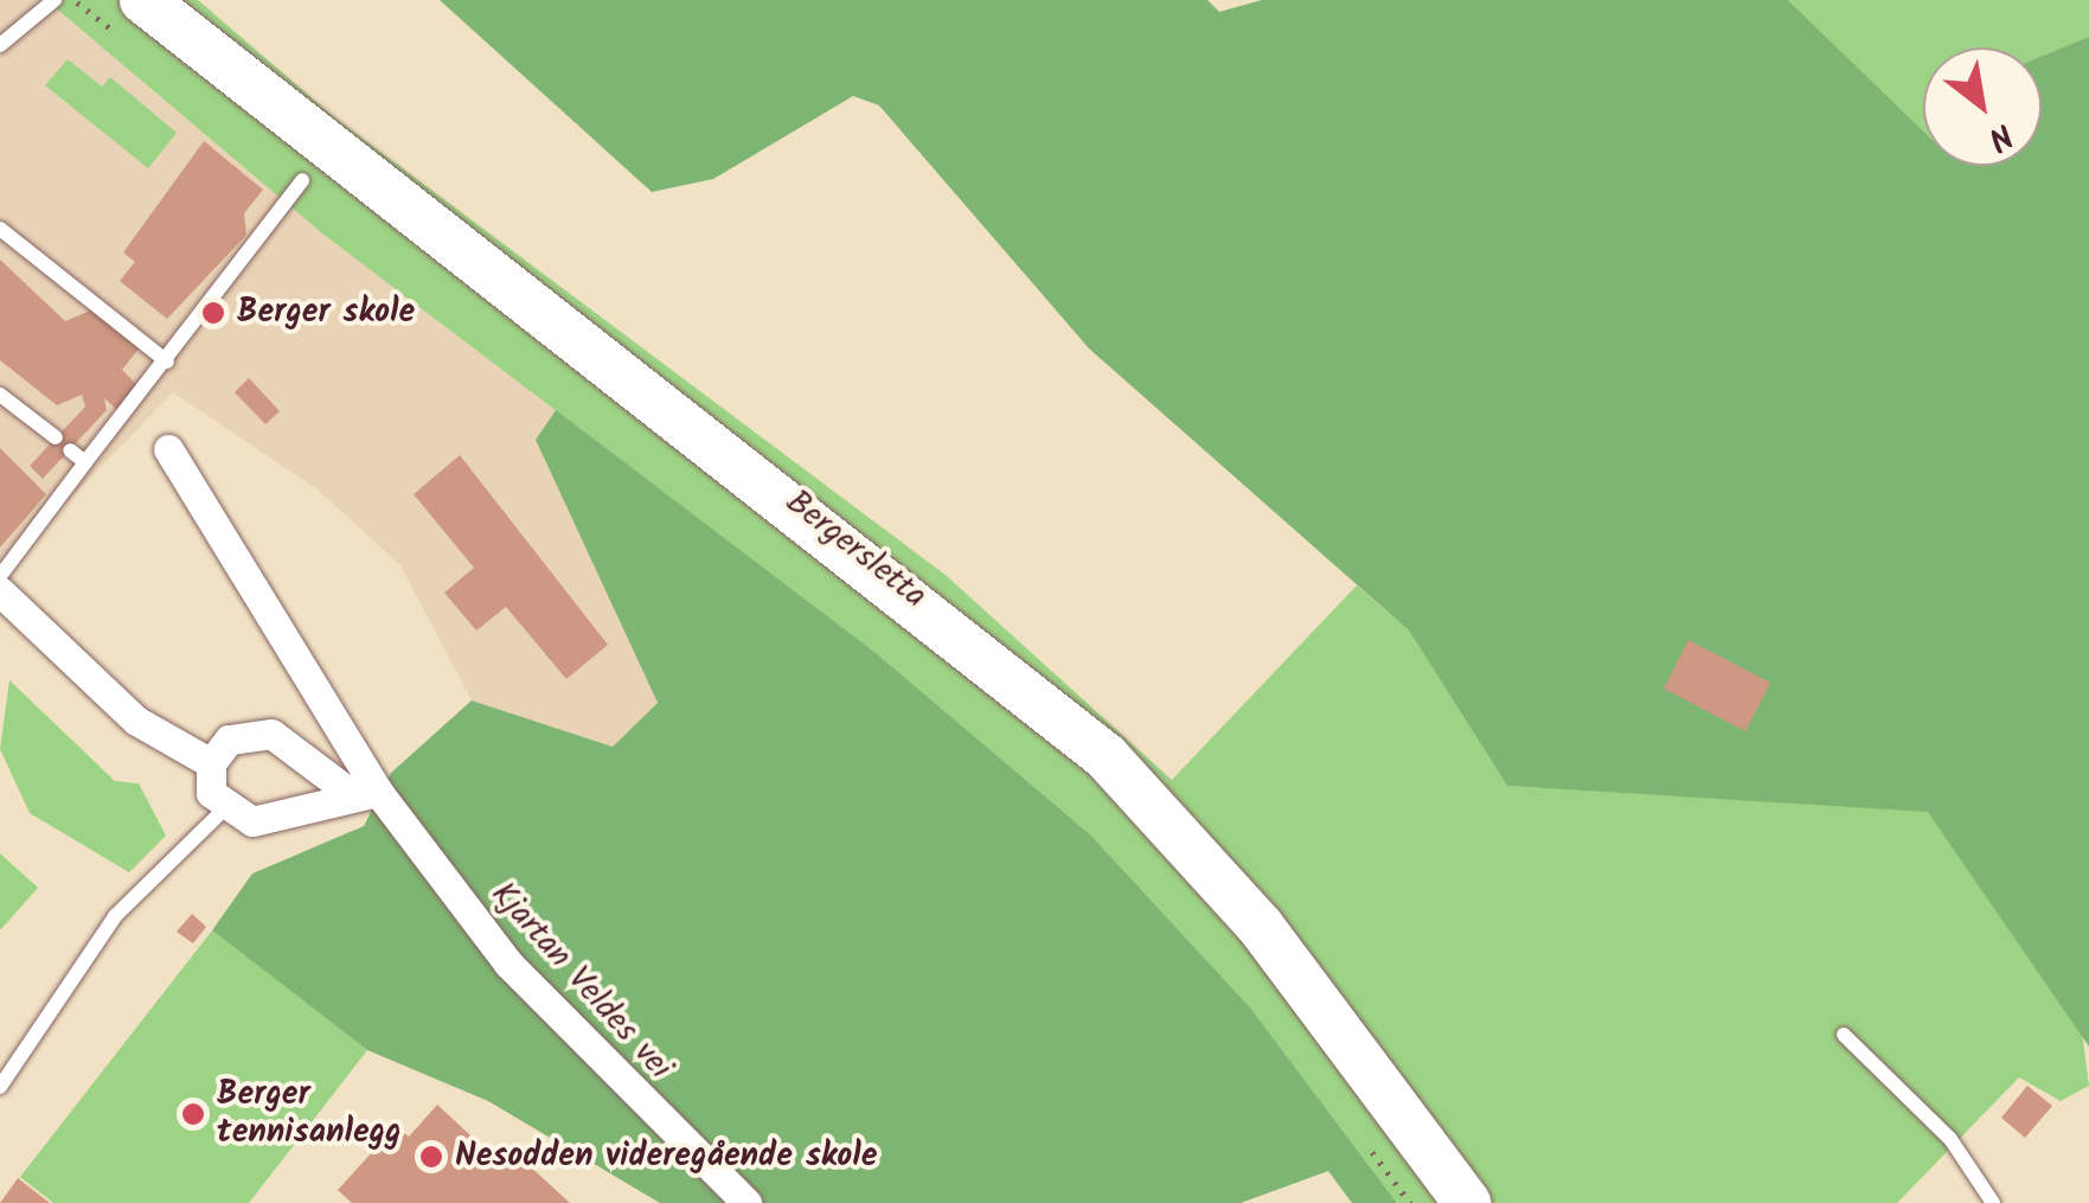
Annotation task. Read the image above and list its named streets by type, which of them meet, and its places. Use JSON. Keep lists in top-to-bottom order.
{
  "streets": {
    "main road": ["Bergersletta"],
    "street": ["Kjartan Veldes vei"]
  },
  "places": ["Berger skole", "Berger tennisanlegg", "Nesodden videregående skole"],
  "north": "bottom right"
}
